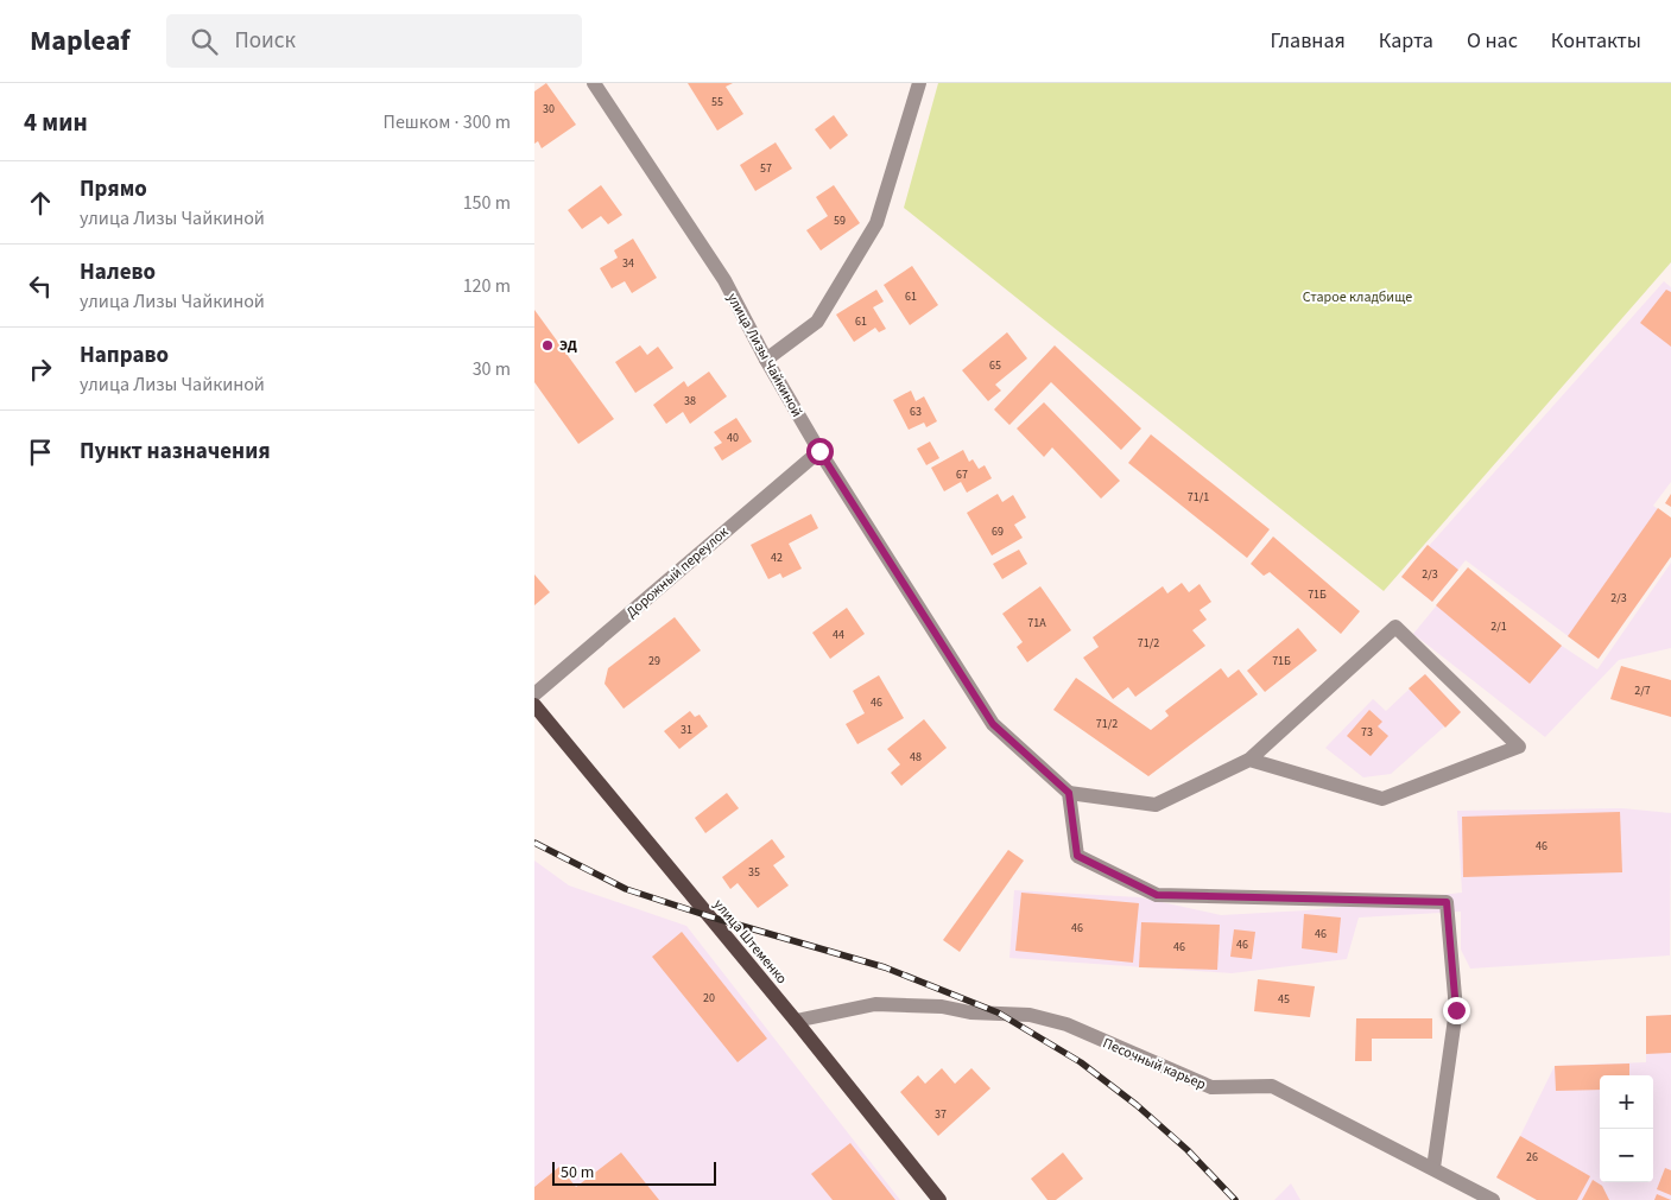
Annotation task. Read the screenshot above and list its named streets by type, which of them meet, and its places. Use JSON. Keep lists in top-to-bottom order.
{
  "streets": {
    "main road": ["улица Штеменко"],
    "street": ["улица Лизы Чайкиной", "Дорожный переулок", "Песочный карьер"]
  },
  "crossings": [
    ["улица Лизы Чайкиной", "Дорожный переулок"],
    ["улица Штеменко", "Песочный карьер"]
  ],
  "parks": ["Старое кладбище"],
  "places": ["ЭД"],
  "house_numbers": [
    "55",
    "30",
    "57",
    "59",
    "34",
    "61",
    "61",
    "65",
    "38",
    "63",
    "40",
    "67",
    "71/1",
    "69",
    "42",
    "2/3",
    "71Б",
    "2/3",
    "71А",
    "2/1",
    "44",
    "71/2",
    "29",
    "71Б",
    "2/7",
    "46",
    "71/2",
    "31",
    "73",
    "48",
    "46",
    "35",
    "46",
    "46",
    "46",
    "46",
    "20",
    "45",
    "37",
    "26"
  ],
  "scale_bar": "50 m",
  "page": {
    "header": "Mapleaf",
    "search": "Поиск",
    "nav": [
      "Главная",
      "Карта",
      "О нас",
      "Контакты"
    ],
    "heading": ["4 мин", "Пешком · 300 m"],
    "list": [
      ["Прямо", "улица Лизы Чайкиной", "150 m"],
      ["Налево", "улица Лизы Чайкиной", "120 m"],
      ["Направо", "улица Лизы Чайкиной", "30 m"],
      "Пункт назначения"
    ],
    "map_buttons": ["+", "−"],
    "scale": "50 m"
  }
}
